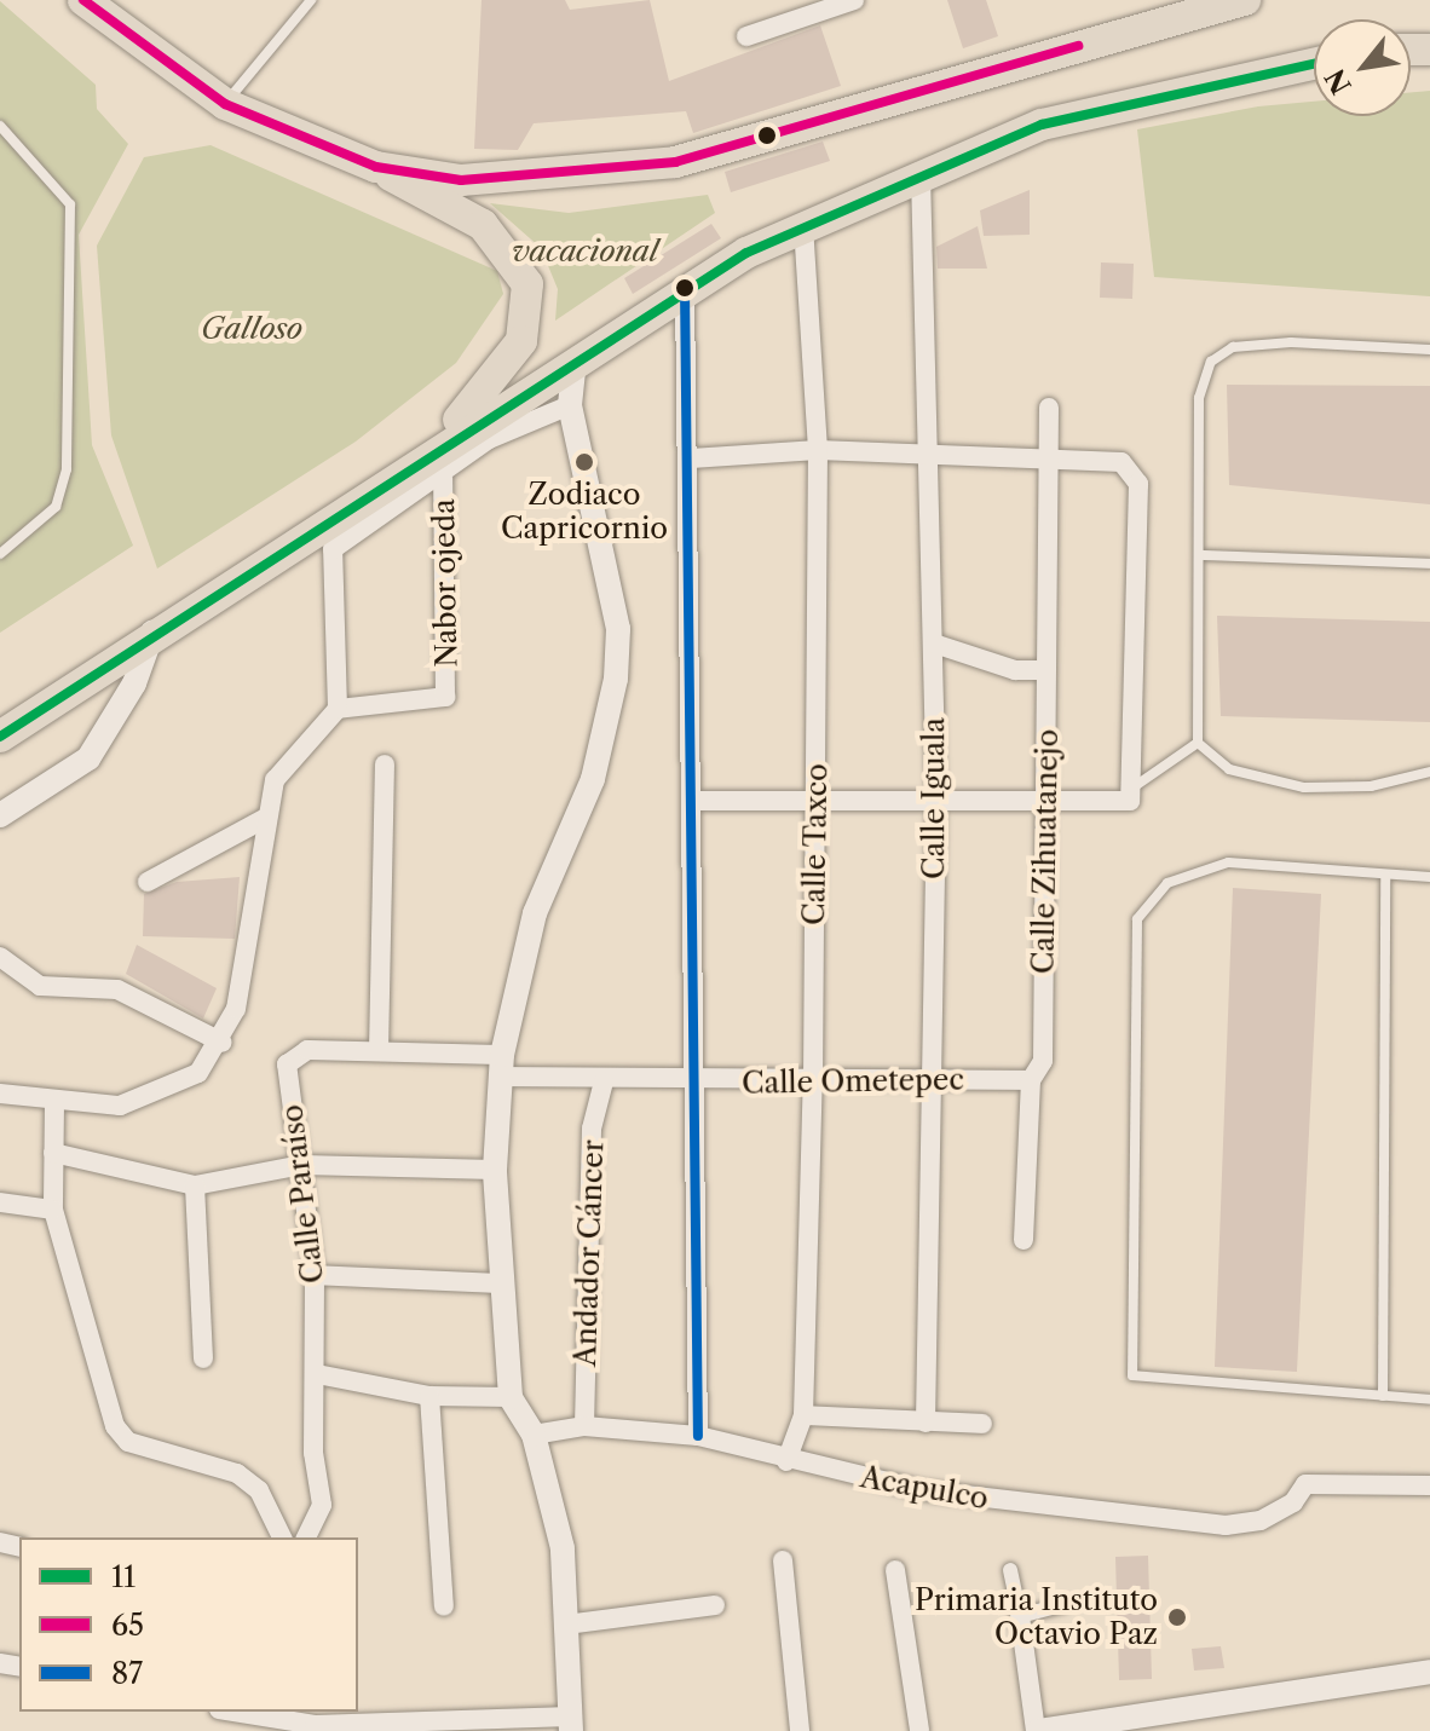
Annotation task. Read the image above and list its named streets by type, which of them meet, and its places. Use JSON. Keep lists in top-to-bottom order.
{
  "streets": {
    "street": [
      "Nabor ojeda",
      "Calle Iguala",
      "Calle Taxco",
      "Calle Zihuatanejo",
      "Calle Ometepec",
      "Calle Paraíso",
      "Andador Cáncer",
      "Acapulco"
    ]
  },
  "crossings": [
    ["Calle Iguala", "Calle Ometepec"],
    ["Calle Taxco", "Calle Ometepec"],
    ["Calle Taxco", "Acapulco"],
    ["Calle Zihuatanejo", "Calle Ometepec"],
    ["Calle Ometepec", "Calle Paraíso"],
    ["Calle Ometepec", "Andador Cáncer"],
    ["Andador Cáncer", "Acapulco"]
  ],
  "parks": ["vacacional", "Galloso"],
  "places": ["Zodiaco Capricornio", "Primaria Instituto Octavio Paz"],
  "lines": ["transit line 65", "transit line 11", "transit line 87"],
  "legend": ["11", "65", "87"],
  "north": "bottom left"
}
